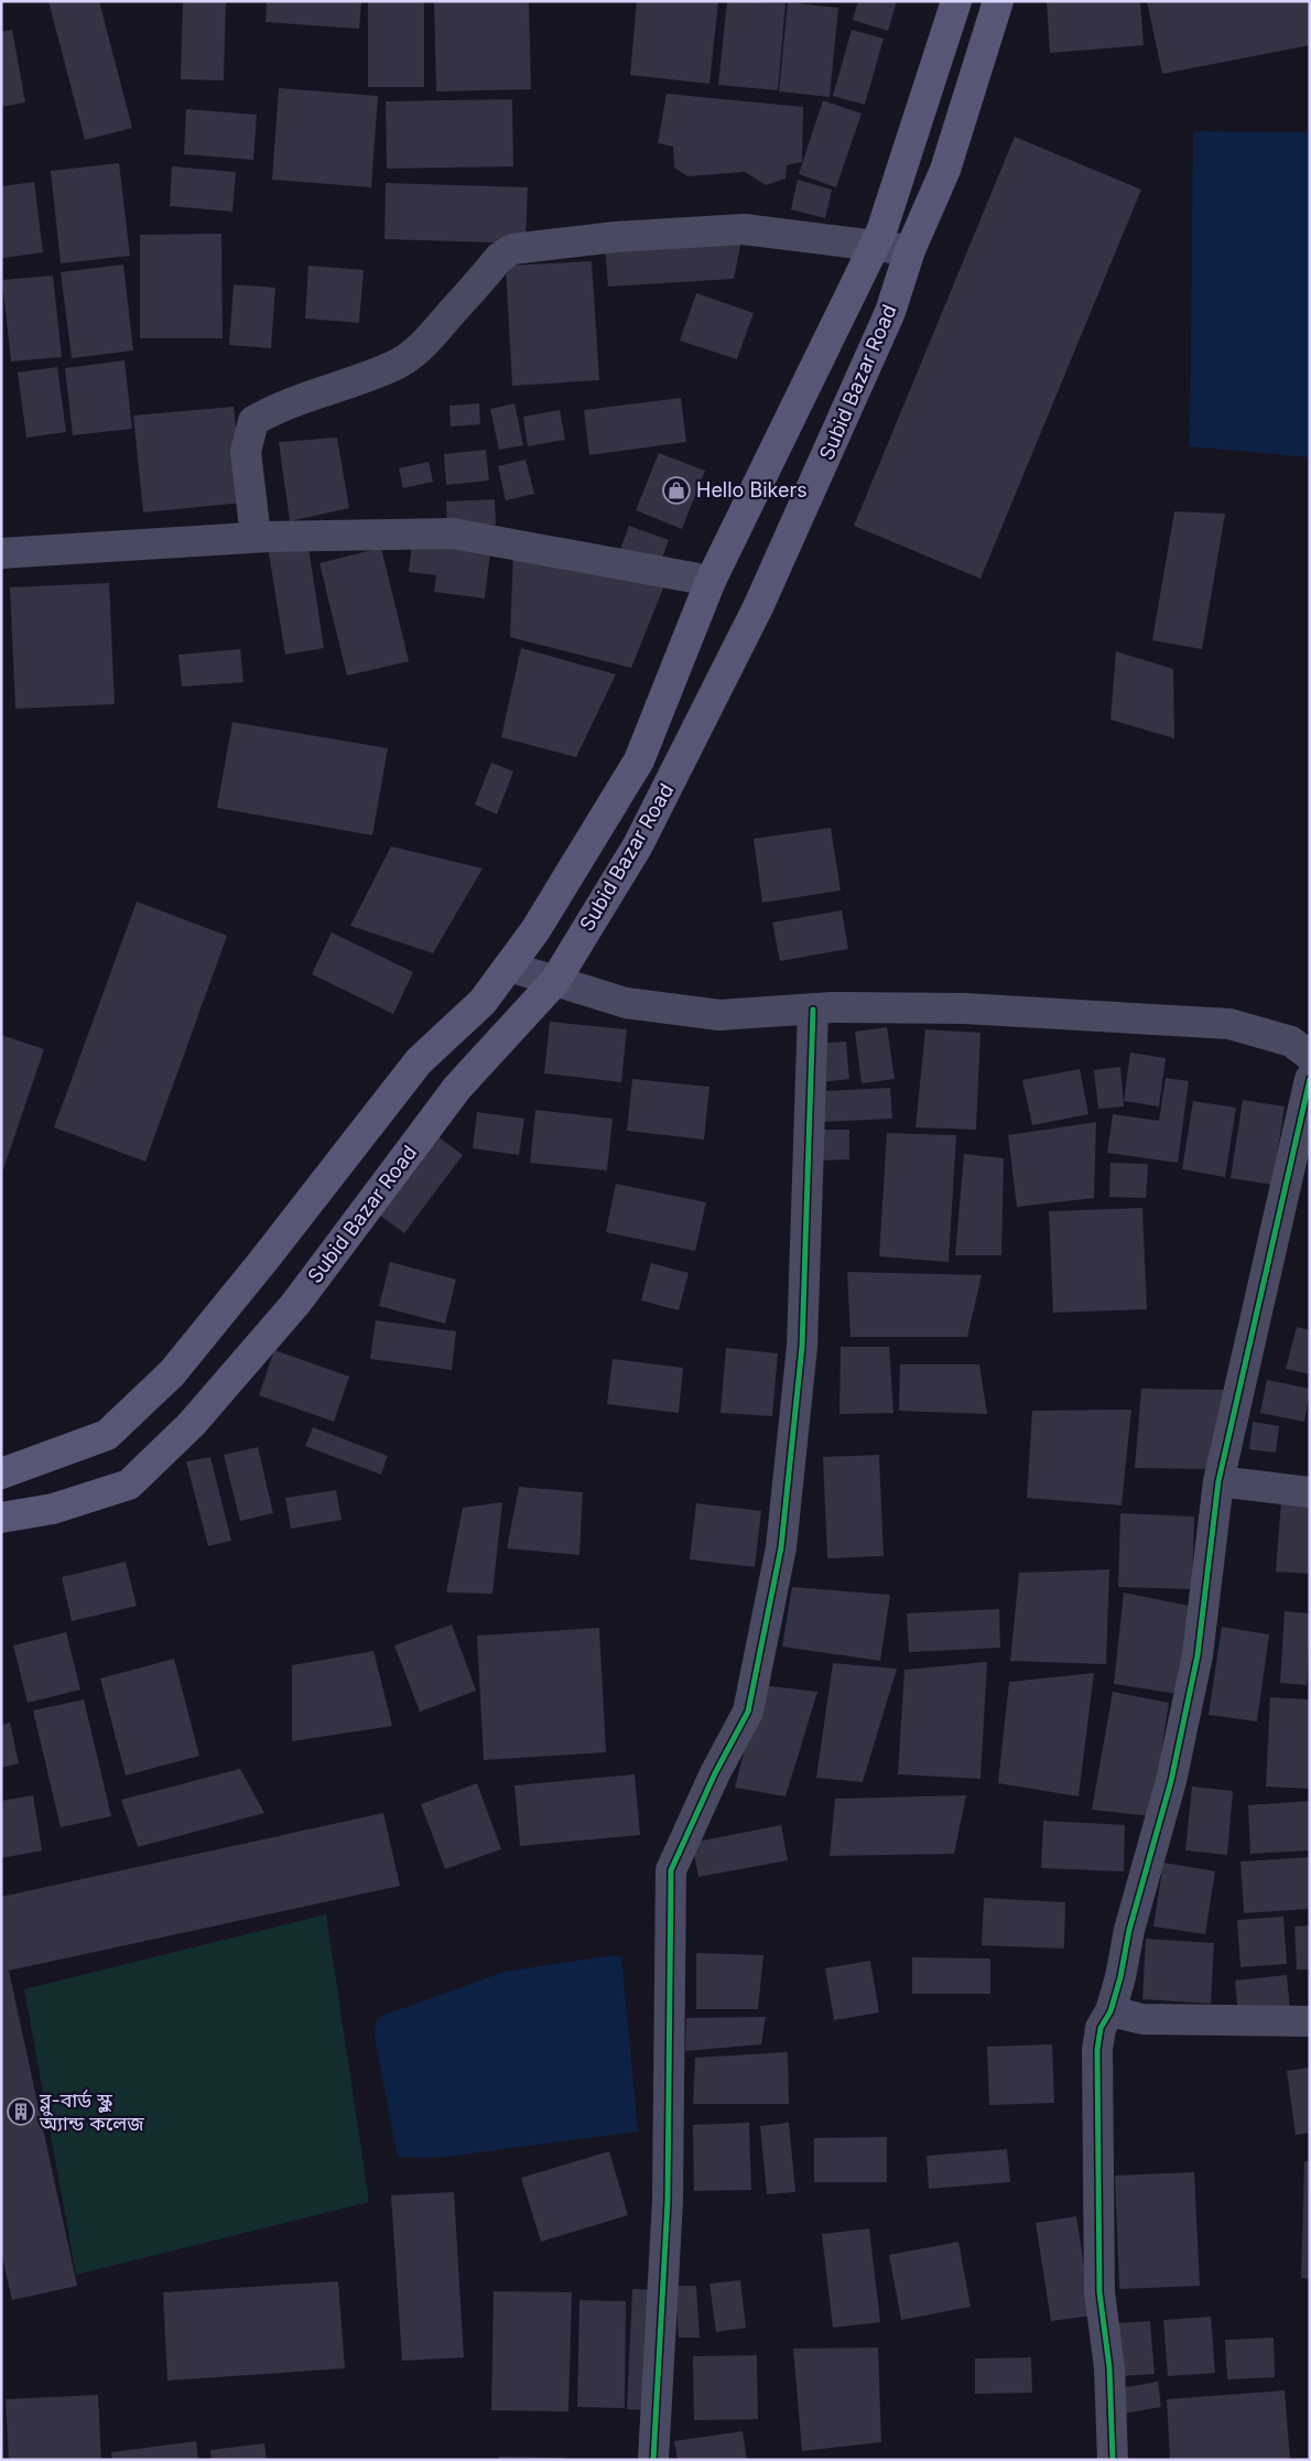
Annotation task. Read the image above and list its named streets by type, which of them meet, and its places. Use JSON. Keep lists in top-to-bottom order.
{
  "streets": {
    "main road": ["Subid Bazar Road"]
  },
  "places": {
    "shop": ["Hello Bikers"],
    "building": ["ব্লু-বার্ড স্কুল অ্যান্ড কলেজ"]
  }
}
